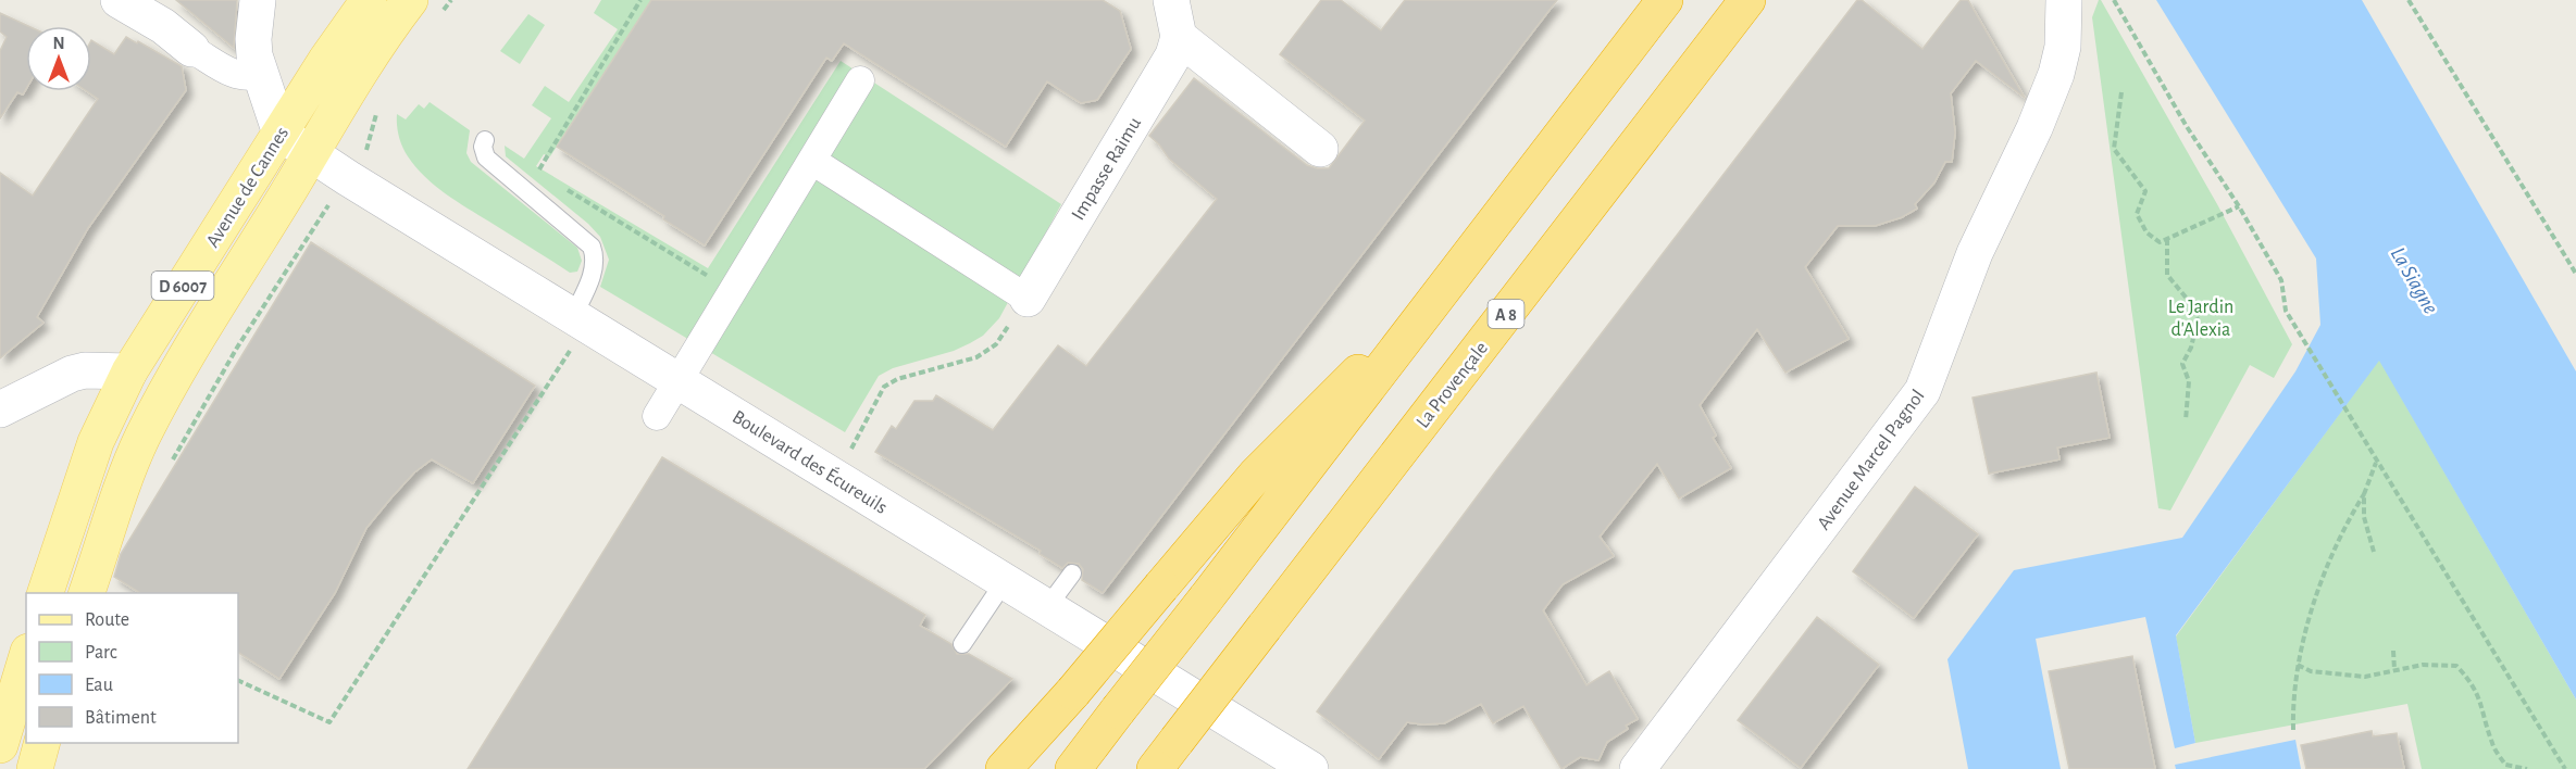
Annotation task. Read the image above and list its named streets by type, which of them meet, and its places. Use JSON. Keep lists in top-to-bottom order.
{
  "streets": {
    "highway": ["A 8", "La Provençale"],
    "main road": ["Avenue de Cannes", "D 6007"],
    "street": ["Impasse Raimu", "Avenue Marcel Pagnol", "Boulevard des Écureuils"]
  },
  "crossings": [
    ["Avenue de Cannes", "Boulevard des Écureuils"]
  ],
  "water": ["La Siagne"],
  "parks": ["Le Jardin d'Alexia"],
  "legend": [
    "Route",
    "Parc",
    "Eau",
    "Bâtiment"
  ],
  "north": "top"
}
